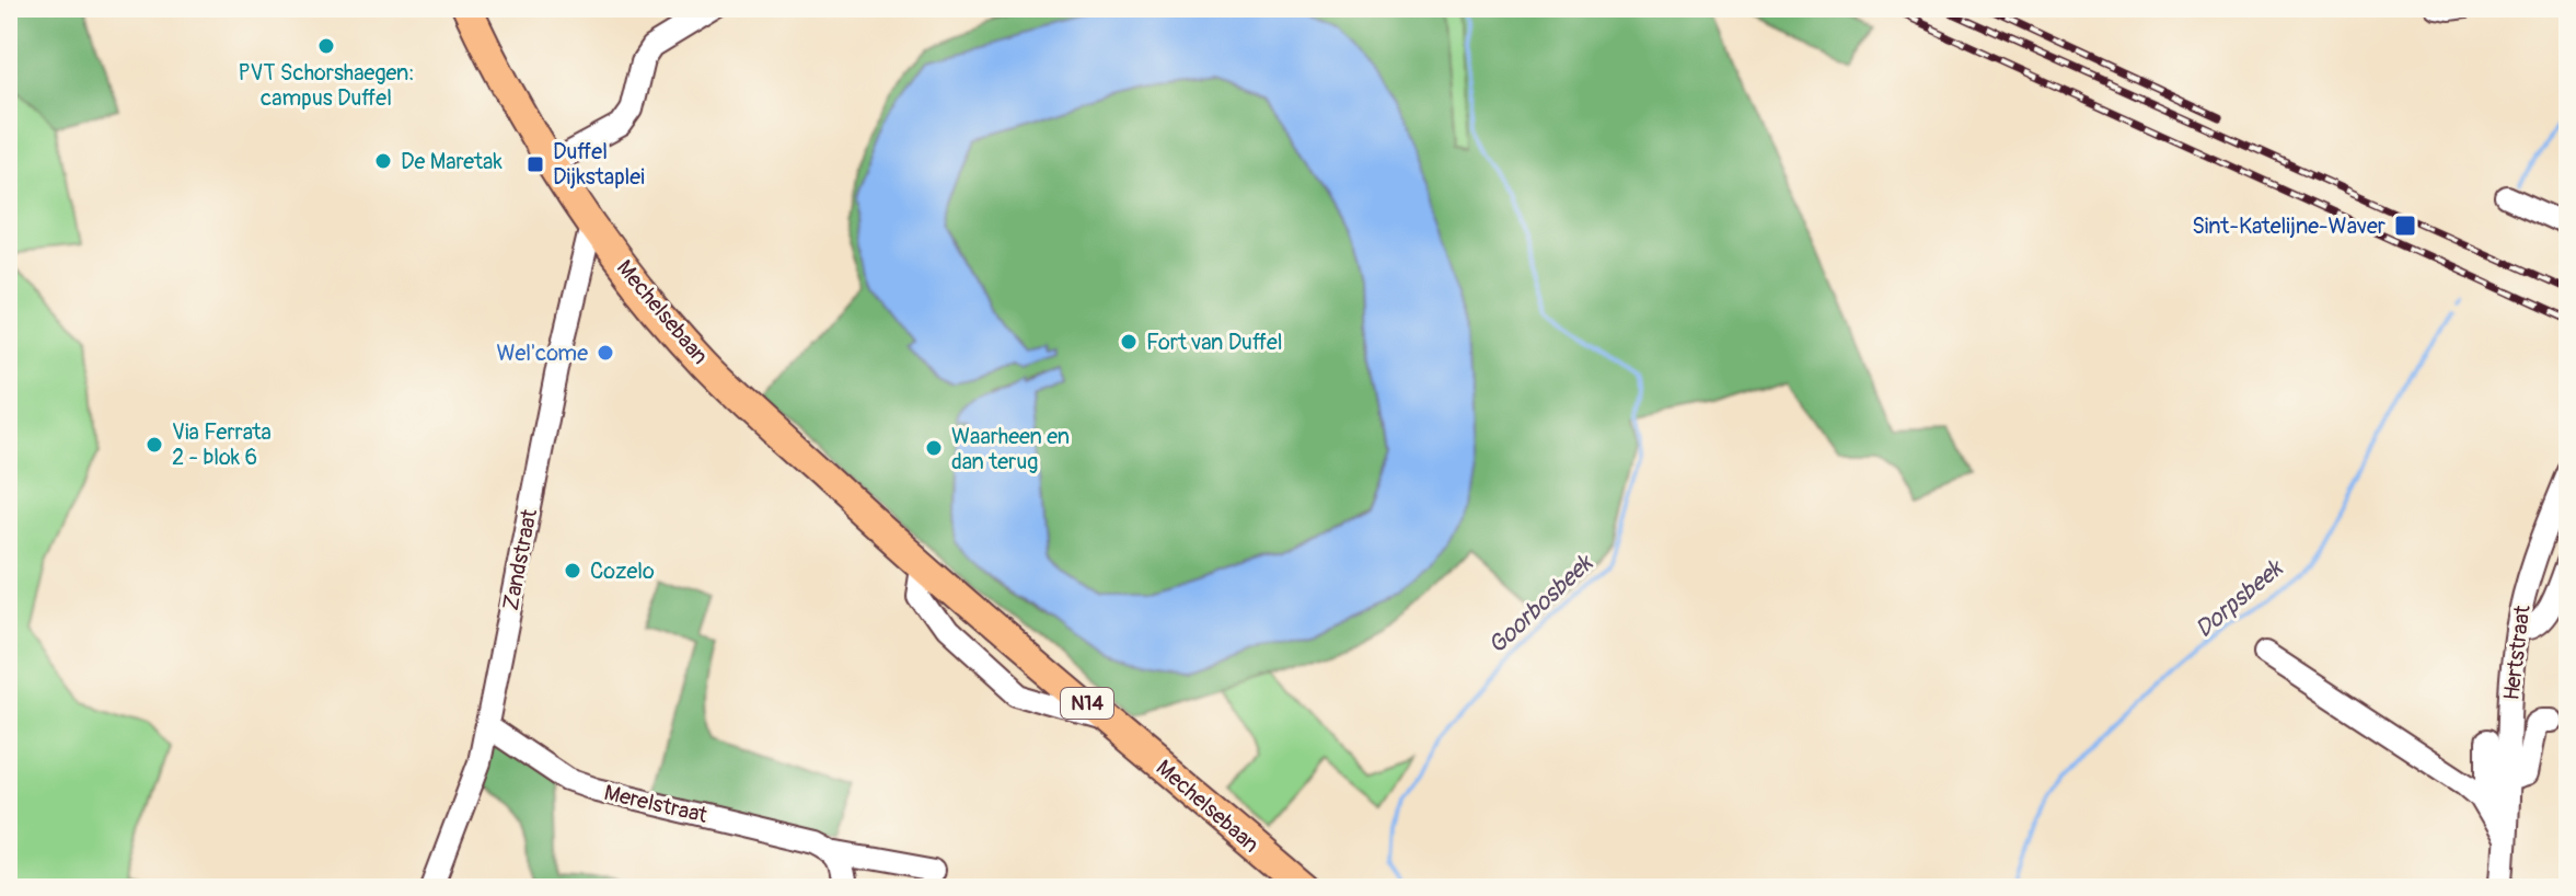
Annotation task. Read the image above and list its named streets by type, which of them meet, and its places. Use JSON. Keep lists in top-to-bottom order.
{
  "streets": {
    "main road": ["Mechelsebaan", "N14"],
    "street": ["Zandstraat", "Hertstraat", "Merelstraat"]
  },
  "crossings": [
    ["Mechelsebaan", "Zandstraat"],
    ["Zandstraat", "Merelstraat"]
  ],
  "water": ["Dorpsbeek", "Goorbosbeek"],
  "places": {
    "other": [
      "PVT Schorshaegen: campus Duffel",
      "De Maretak",
      "Fort van Duffel",
      "Wel'come",
      "Via Ferrata 2 - blok 6",
      "Waarheen en dan terug",
      "Cozelo"
    ],
    "transit": ["Duffel Dijkstaplei", "Sint-Katelijne-Waver"]
  }
}
